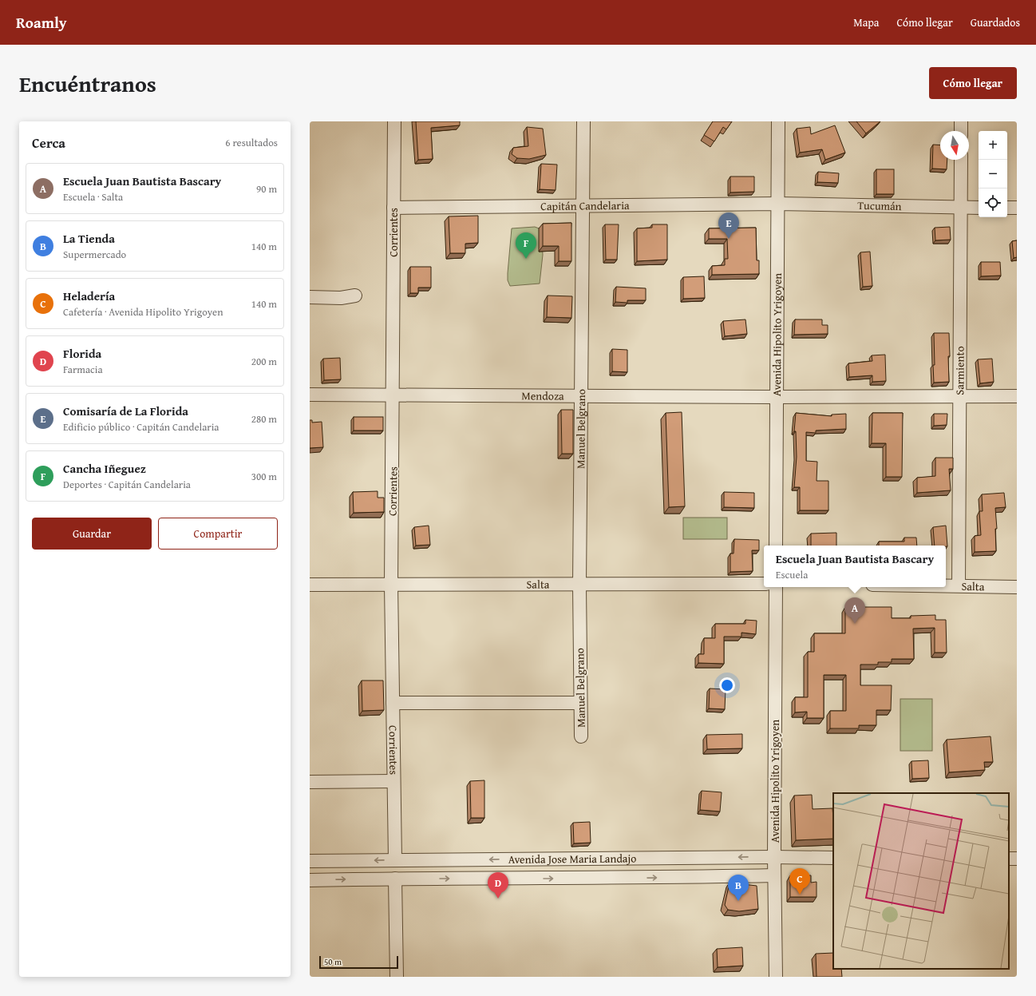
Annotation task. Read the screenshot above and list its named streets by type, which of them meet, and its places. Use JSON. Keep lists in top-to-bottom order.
{
  "streets": {
    "street": [
      "Capitán Candelaria",
      "Tucumán",
      "Corrientes",
      "Avenida Hipolito Yrigoyen",
      "Sarmiento",
      "Mendoza",
      "Manuel Belgrano",
      "Salta",
      "Avenida Jose Maria Landajo"
    ]
  },
  "crossings": [
    ["Capitán Candelaria", "Tucumán"],
    ["Capitán Candelaria", "Corrientes"],
    ["Capitán Candelaria", "Avenida Hipolito Yrigoyen"],
    ["Capitán Candelaria", "Manuel Belgrano"],
    ["Tucumán", "Avenida Hipolito Yrigoyen"],
    ["Tucumán", "Sarmiento"],
    ["Corrientes", "Mendoza"],
    ["Corrientes", "Salta"],
    ["Corrientes", "Avenida Jose Maria Landajo"],
    ["Avenida Hipolito Yrigoyen", "Mendoza"],
    ["Avenida Hipolito Yrigoyen", "Avenida Jose Maria Landajo"],
    ["Sarmiento", "Mendoza"],
    ["Sarmiento", "Salta"],
    ["Mendoza", "Manuel Belgrano"],
    ["Manuel Belgrano", "Salta"]
  ],
  "scale_bar": "50 m",
  "north": "bottom",
  "page": {
    "header": "Roamly",
    "nav": ["Mapa", "Cómo llegar", "Guardados"],
    "title": "Encuéntranos",
    "buttons": [
      "Cómo llegar",
      ["Guardar", "Compartir"]
    ],
    "heading": ["Cerca", "6 resultados"],
    "map_buttons": ["+", "−"],
    "list": [
      {
        "mark": "A",
        "name": "Escuela Juan Bautista Bascary",
        "note": "Escuela · Salta",
        "value": "90 m"
      },
      {
        "mark": "B",
        "name": "La Tienda",
        "note": "Supermercado",
        "value": "140 m"
      },
      {
        "mark": "C",
        "name": "Heladería",
        "note": "Cafetería · Avenida Hipolito Yrigoyen",
        "value": "140 m"
      },
      {
        "mark": "D",
        "name": "Florida",
        "note": "Farmacia",
        "value": "200 m"
      },
      {
        "mark": "E",
        "name": "Comisaría de La Florida",
        "note": "Edificio público · Capitán Candelaria",
        "value": "280 m"
      },
      {
        "mark": "F",
        "name": "Cancha Iñeguez",
        "note": "Deportes · Capitán Candelaria",
        "value": "300 m"
      }
    ],
    "pins": [
      "E",
      "F",
      "A",
      "C",
      "D",
      "B"
    ],
    "popup": ["Escuela Juan Bautista Bascary", "Escuela"],
    "scale": "50 m"
  }
}
